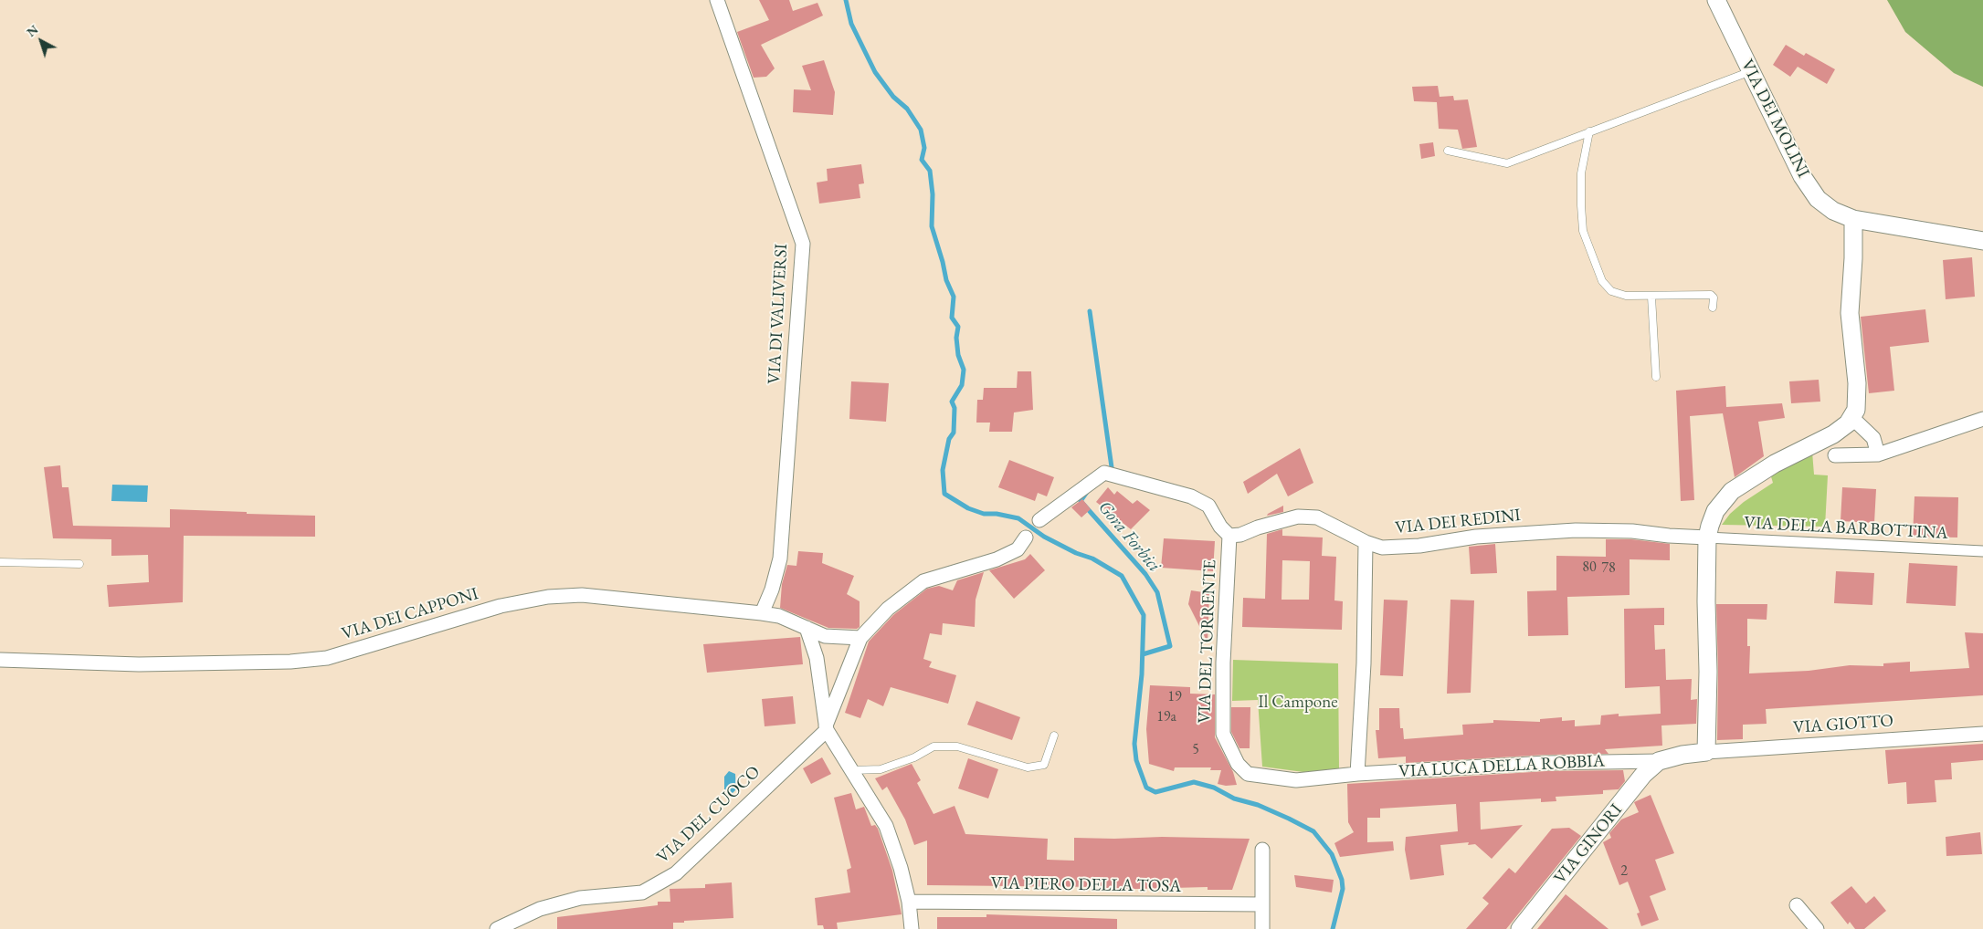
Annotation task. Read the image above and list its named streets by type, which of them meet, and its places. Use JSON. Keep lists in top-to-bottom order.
{
  "streets": {
    "street": [
      "VIA DEI MOLINI",
      "VIA DI VALIVERSI",
      "VIA DEI REDINI",
      "VIA DELLA BARBOTTINA",
      "VIA DEI CAPPONI",
      "VIA DEL TORRENTE",
      "VIA GIOTTO",
      "VIA LUCA DELLA ROBBIA",
      "VIA DEL CUOCO",
      "VIA GINORI",
      "VIA PIERO DELLA TOSA"
    ]
  },
  "crossings": [
    ["VIA DI VALIVERSI", "VIA DEI CAPPONI"],
    ["VIA DEI REDINI", "VIA DELLA BARBOTTINA"],
    ["VIA DEI REDINI", "VIA DEL TORRENTE"],
    ["VIA DEL TORRENTE", "VIA LUCA DELLA ROBBIA"],
    ["VIA GIOTTO", "VIA LUCA DELLA ROBBIA"],
    ["VIA LUCA DELLA ROBBIA", "VIA GINORI"]
  ],
  "water": ["Gora Forbici"],
  "parks": ["Il Campone"],
  "house_numbers": [
    "80",
    "78",
    "19",
    "19a",
    "5",
    "2"
  ],
  "north": "top left"
}
